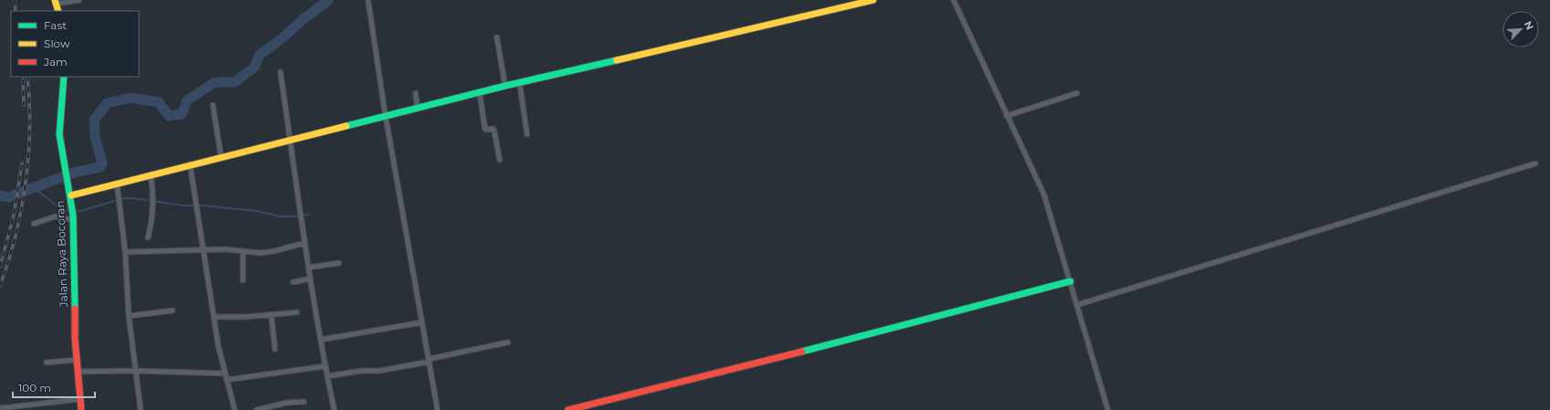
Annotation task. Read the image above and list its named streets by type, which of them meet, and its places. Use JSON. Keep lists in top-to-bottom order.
{
  "streets": {
    "street": ["Jalan Raya Bocoran"]
  },
  "legend": ["Fast", "Slow", "Jam"],
  "scale_bar": "100 m",
  "north": "top right"
}
